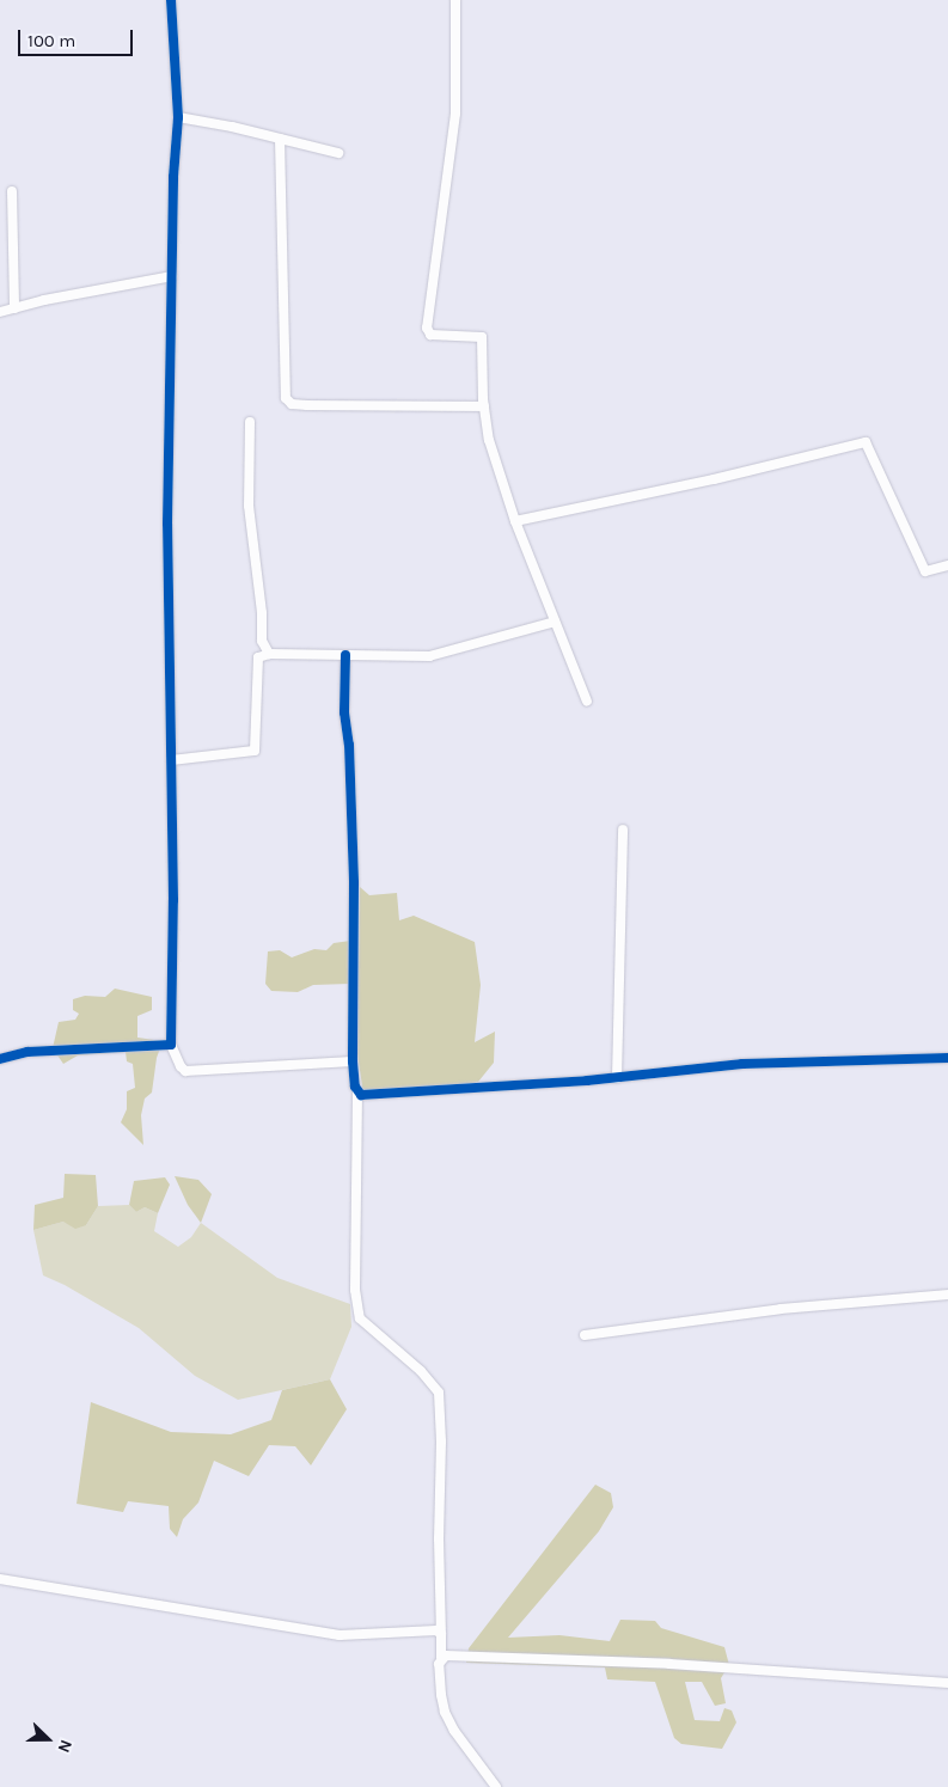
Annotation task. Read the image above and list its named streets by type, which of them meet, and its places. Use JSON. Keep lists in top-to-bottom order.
{
  "scale_bar": "100 m",
  "north": "right"
}
